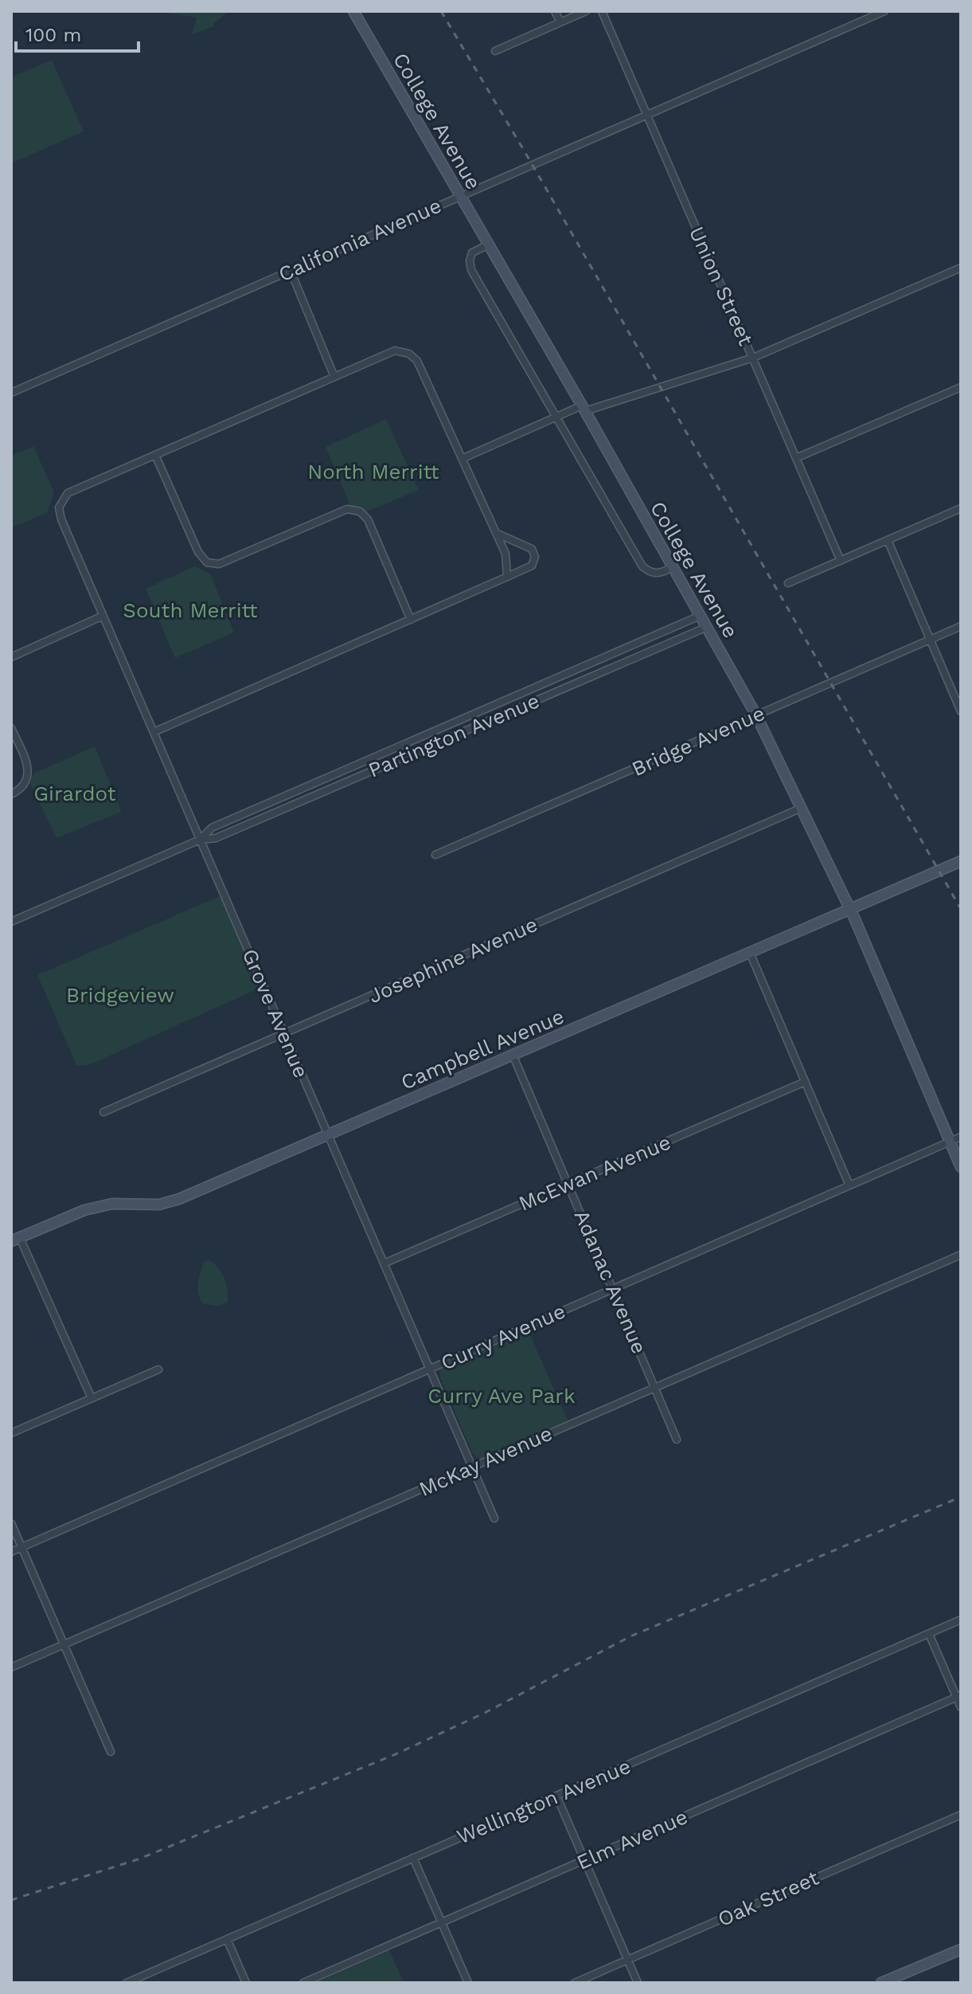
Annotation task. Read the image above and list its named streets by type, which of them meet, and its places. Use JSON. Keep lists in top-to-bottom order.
{
  "streets": {
    "street": [
      "College Avenue",
      "California Avenue",
      "Union Street",
      "Partington Avenue",
      "Bridge Avenue",
      "Josephine Avenue",
      "Grove Avenue",
      "Campbell Avenue",
      "McEwan Avenue",
      "Adanac Avenue",
      "Curry Avenue",
      "McKay Avenue",
      "Wellington Avenue",
      "Elm Avenue",
      "Oak Street"
    ]
  },
  "crossings": [
    ["College Avenue", "California Avenue"],
    ["College Avenue", "Partington Avenue"],
    ["College Avenue", "Bridge Avenue"],
    ["College Avenue", "Josephine Avenue"],
    ["College Avenue", "Campbell Avenue"],
    ["College Avenue", "Curry Avenue"],
    ["California Avenue", "Union Street"],
    ["Partington Avenue", "Grove Avenue"],
    ["Josephine Avenue", "Grove Avenue"],
    ["Grove Avenue", "Campbell Avenue"],
    ["Grove Avenue", "McEwan Avenue"],
    ["Grove Avenue", "Curry Avenue"],
    ["Grove Avenue", "McKay Avenue"],
    ["Campbell Avenue", "Adanac Avenue"],
    ["McEwan Avenue", "Adanac Avenue"],
    ["Adanac Avenue", "Curry Avenue"],
    ["Adanac Avenue", "McKay Avenue"]
  ],
  "parks": [
    "North Merritt",
    "South Merritt",
    "Girardot",
    "Bridgeview",
    "Curry Ave Park"
  ],
  "scale_bar": "100 m"
}
